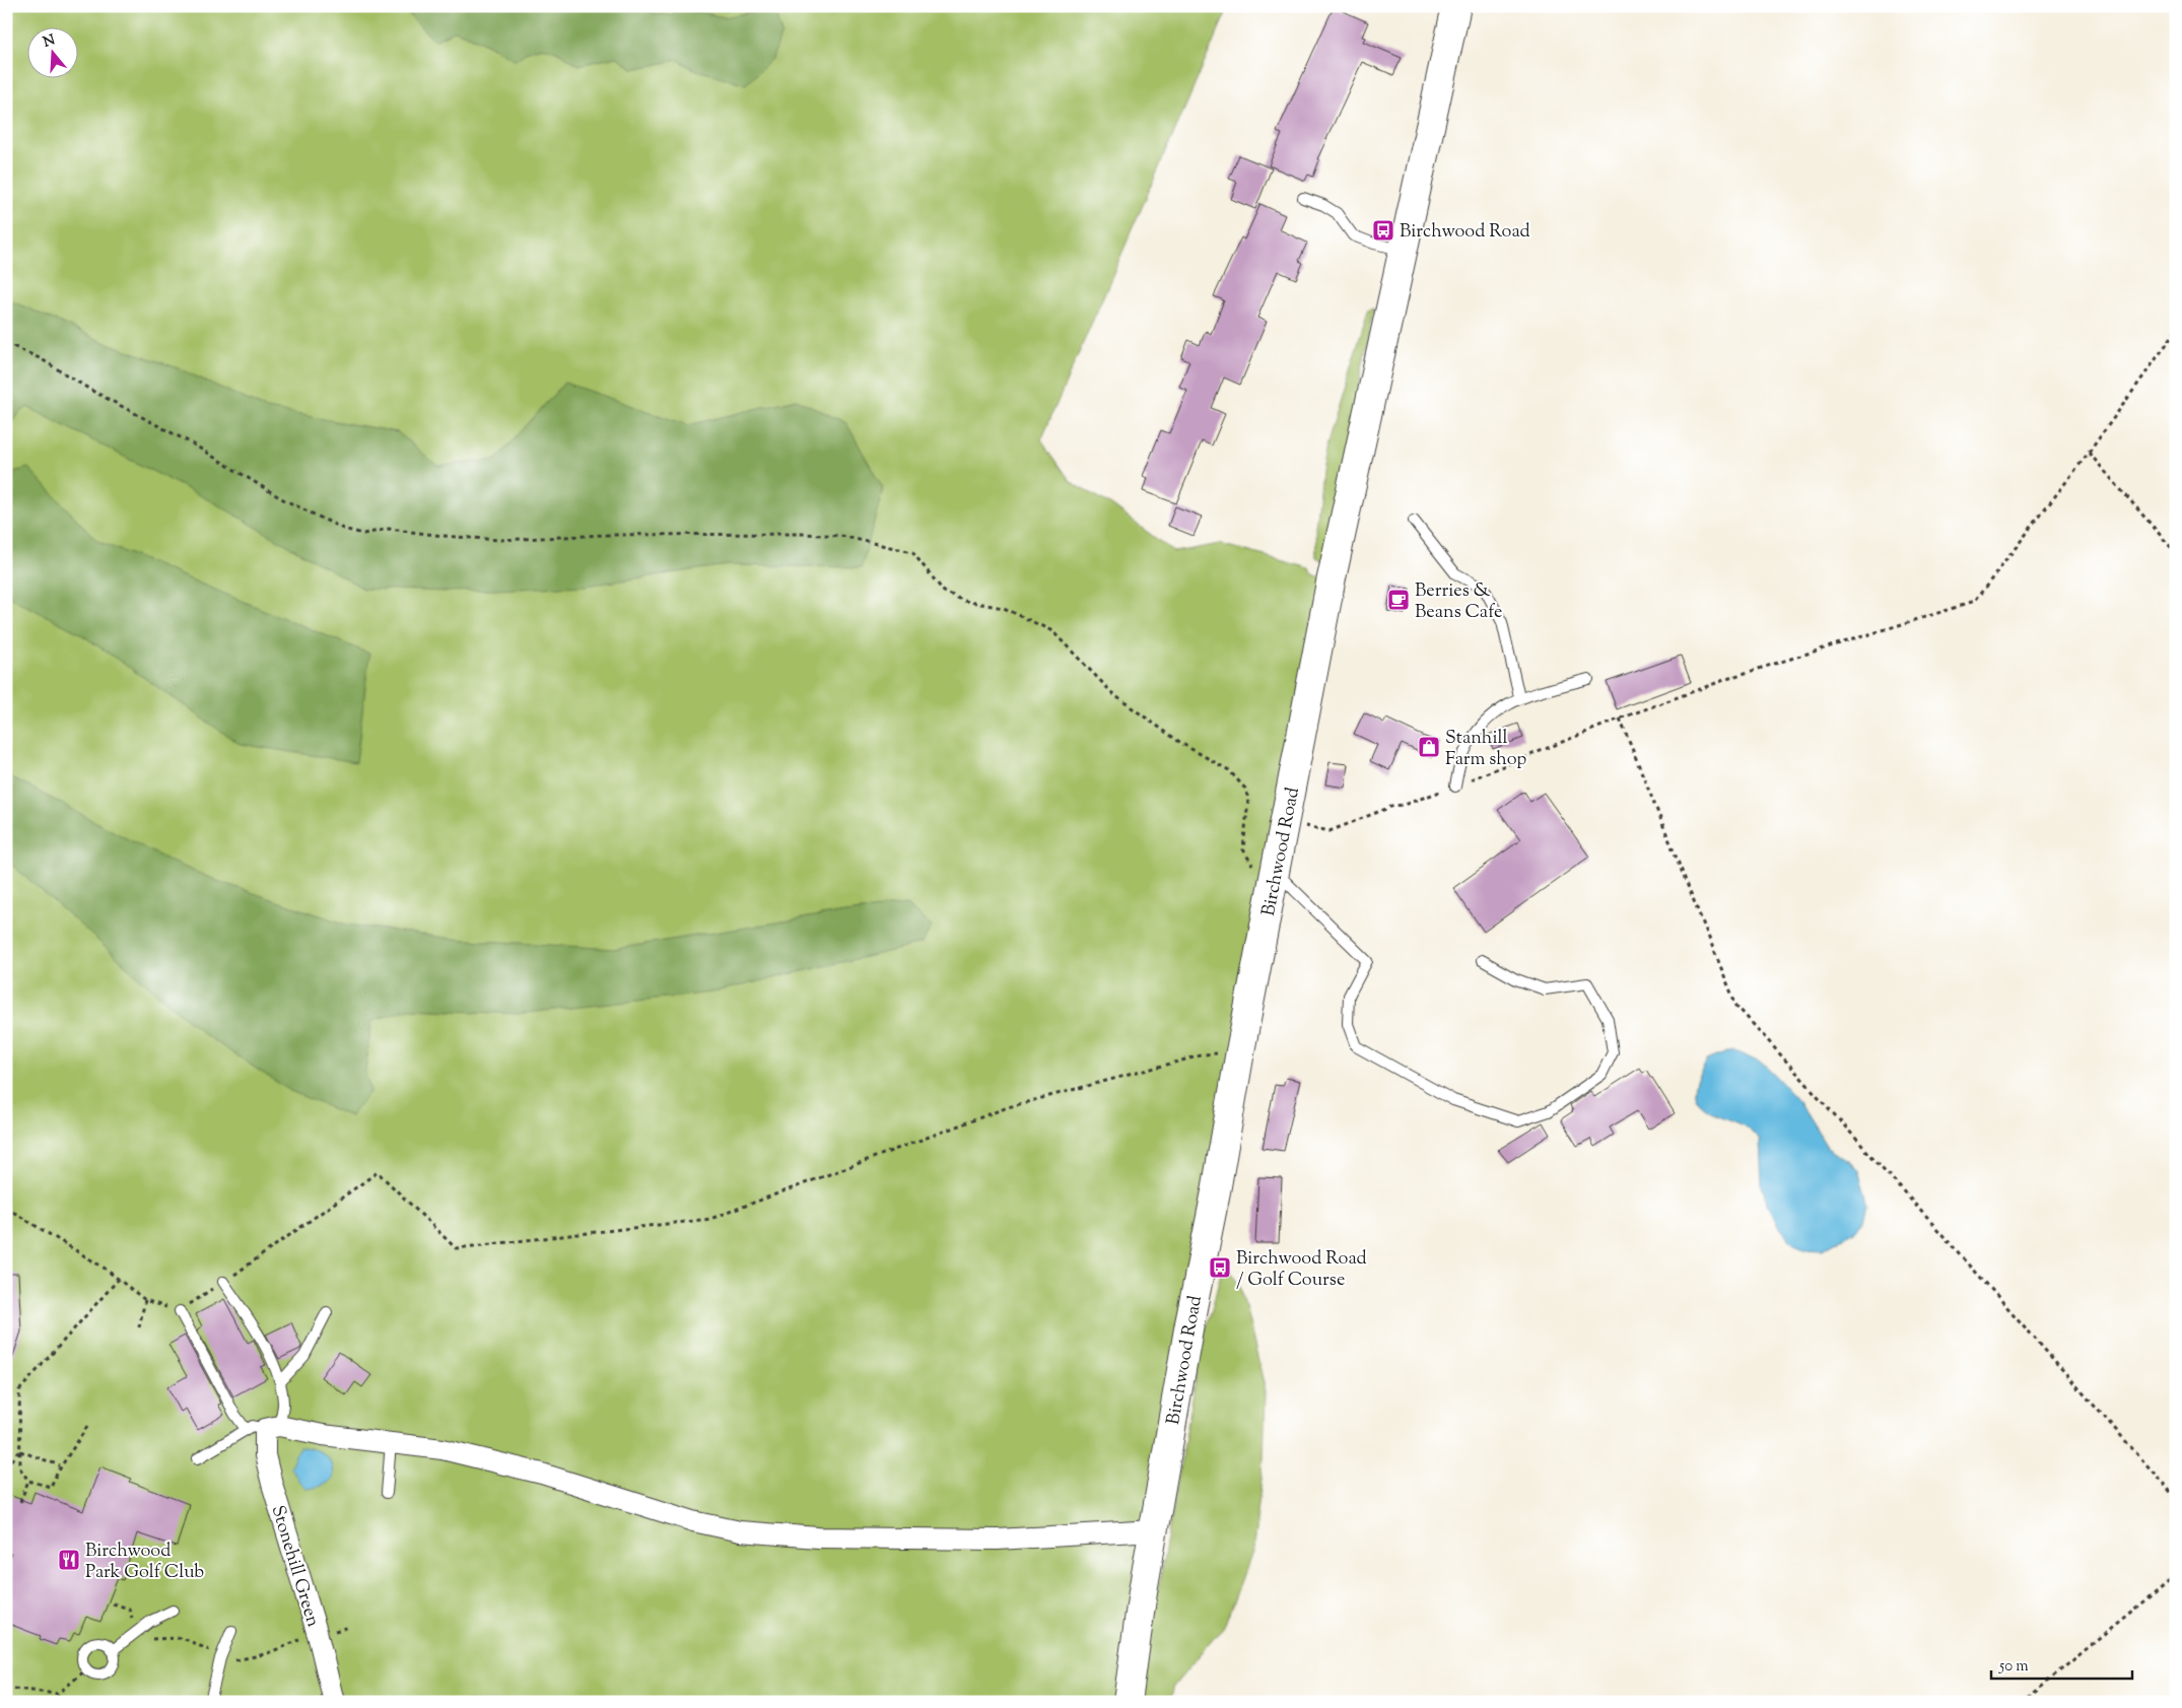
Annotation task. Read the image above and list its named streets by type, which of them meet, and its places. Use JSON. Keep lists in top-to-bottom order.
{
  "streets": {
    "street": ["Birchwood Road", "Stonehill Green"]
  },
  "places": {
    "bus stop": ["Birchwood Road", "Birchwood Road / Golf Course"],
    "cafe": ["Berries & Beans Cafe"],
    "shop": ["Stanhill Farm shop"],
    "restaurant": ["Birchwood Park Golf Club"]
  },
  "scale_bar": "50 m",
  "north": "top"
}
